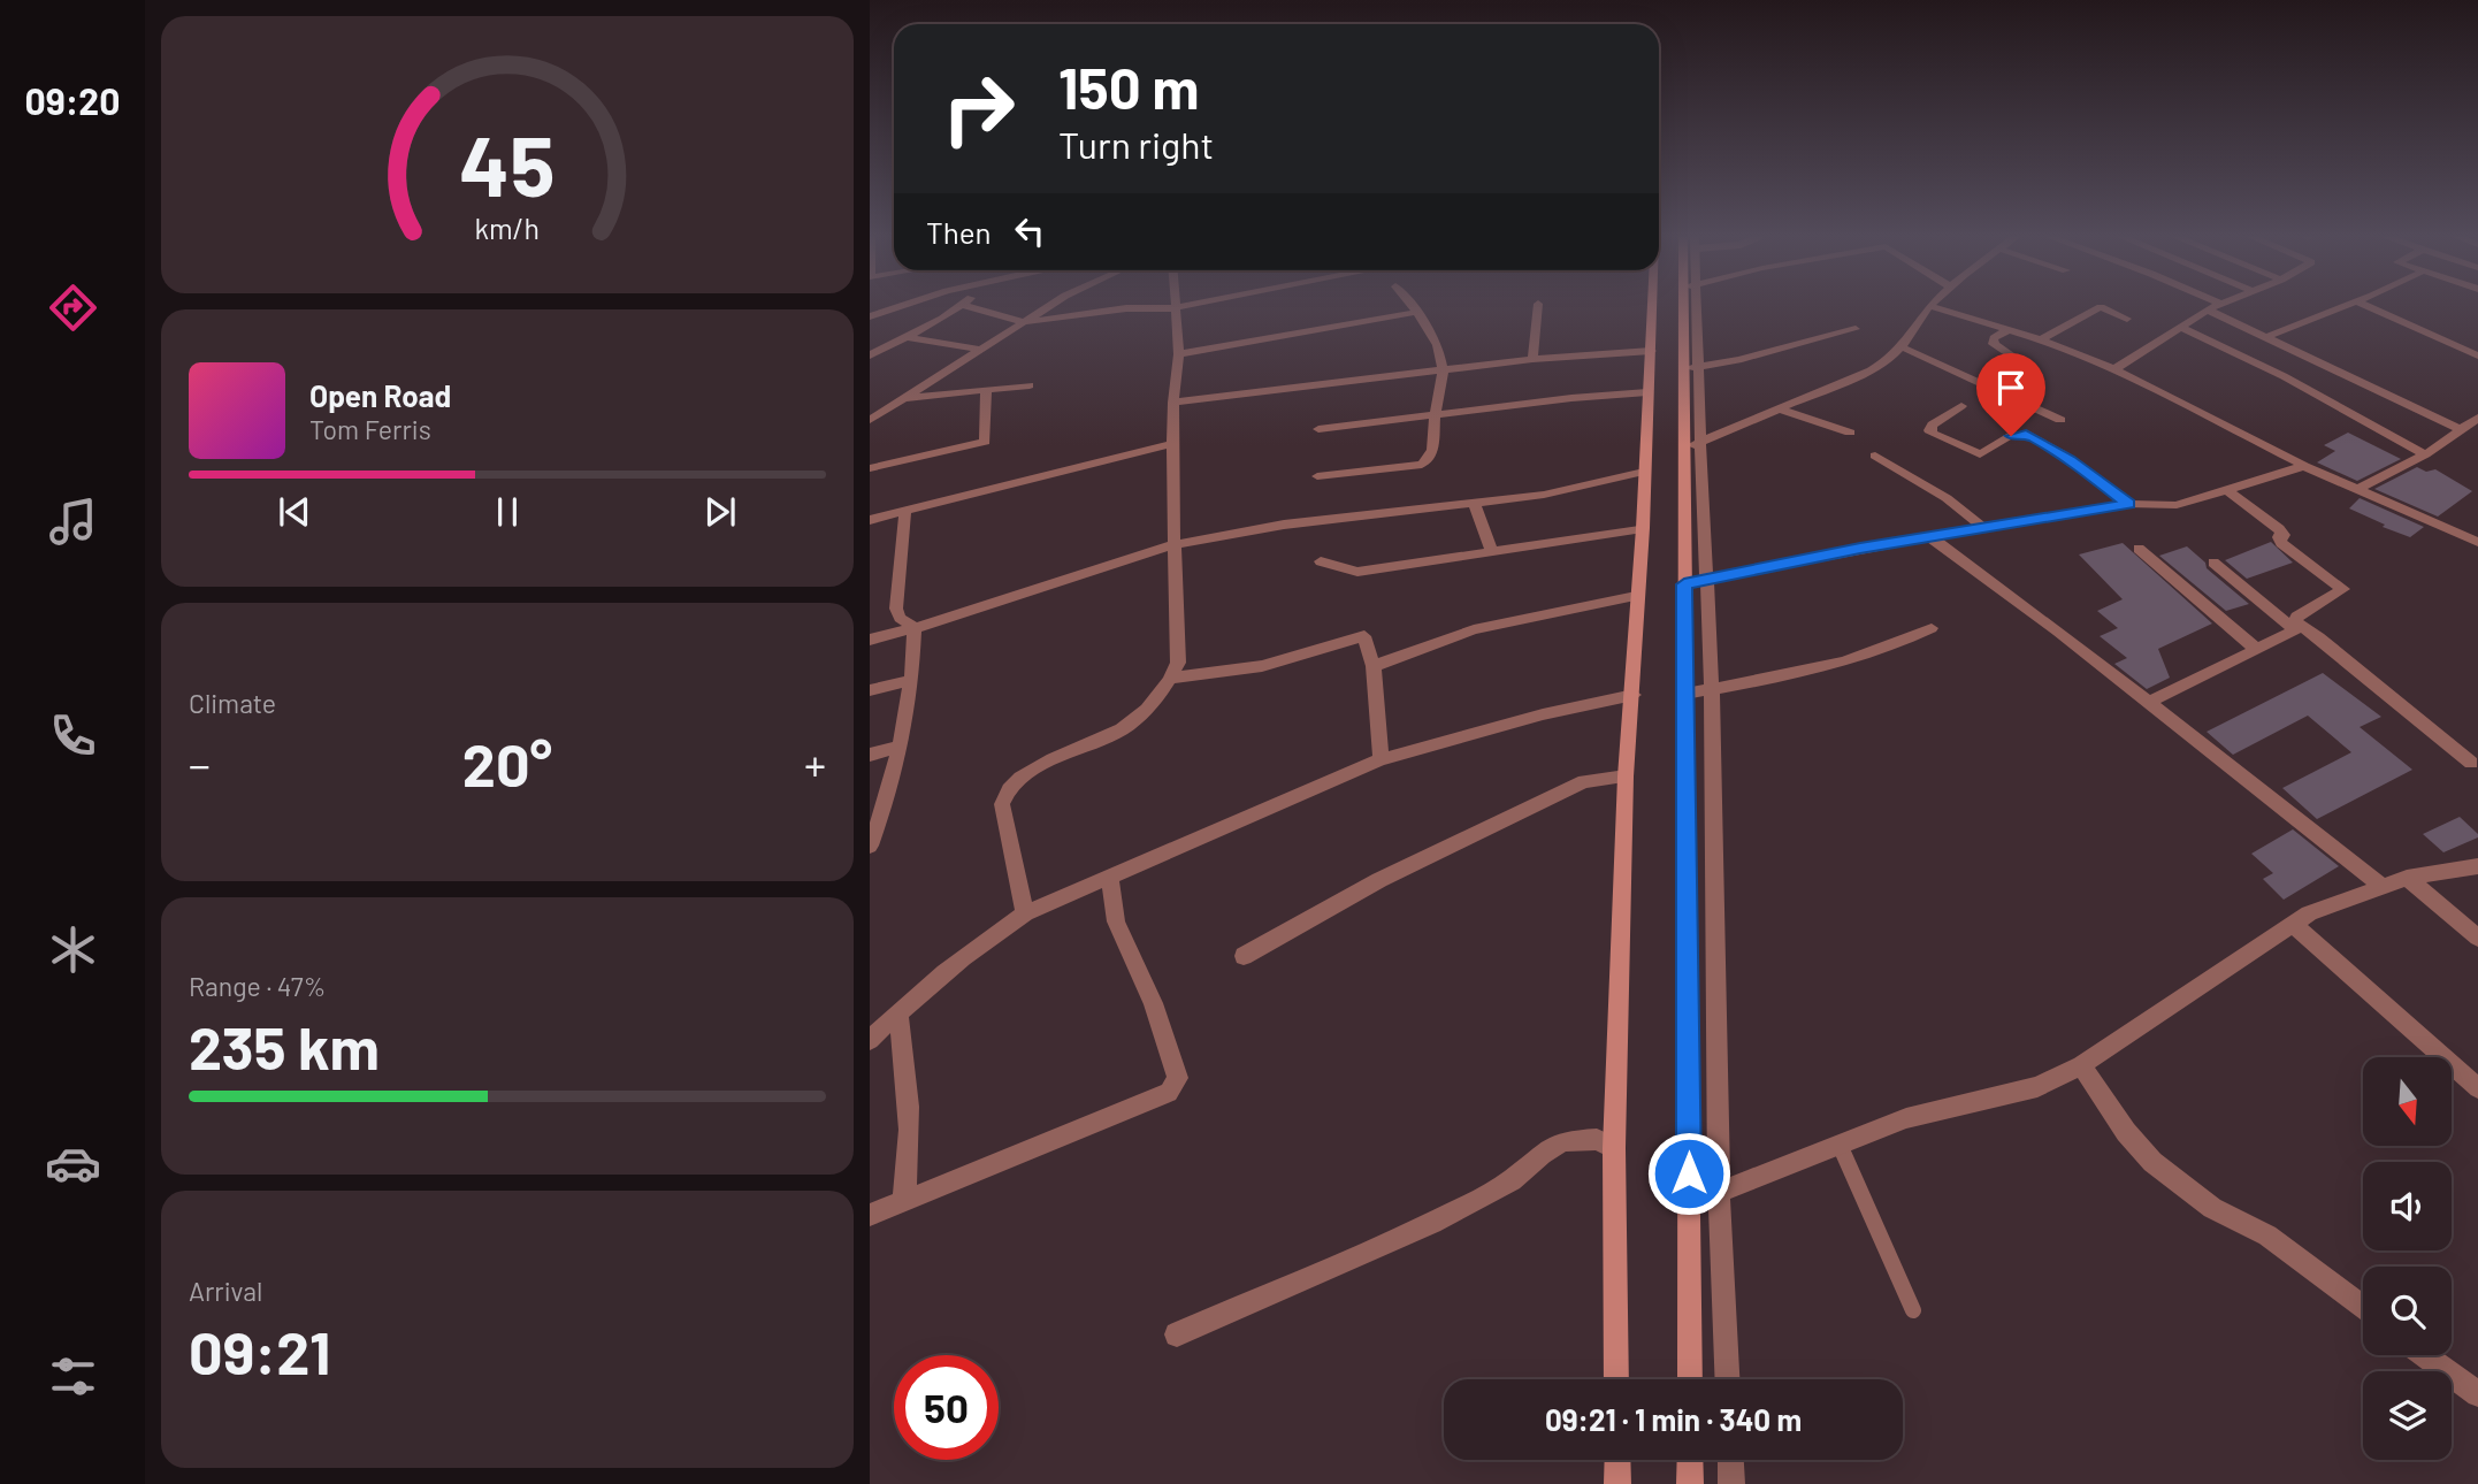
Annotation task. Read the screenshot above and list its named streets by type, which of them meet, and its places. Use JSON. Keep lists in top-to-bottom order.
{
  "north": "bottom",
  "page": {
    "tabs": "09:20",
    "turn": ["150 m", "Turn right"],
    "then": "Then",
    "song": ["Open Road", "Tom Ferris"],
    "tile": [
      "Climate",
      ["Range · 47%", "235 km"],
      ["Arrival", "09:21"]
    ],
    "heat": ["−", "20°", "+"],
    "limit": "50",
    "trip": "09:21 · 1 min · 340 m",
    "gauge": ["45", "km/h"]
  }
}
